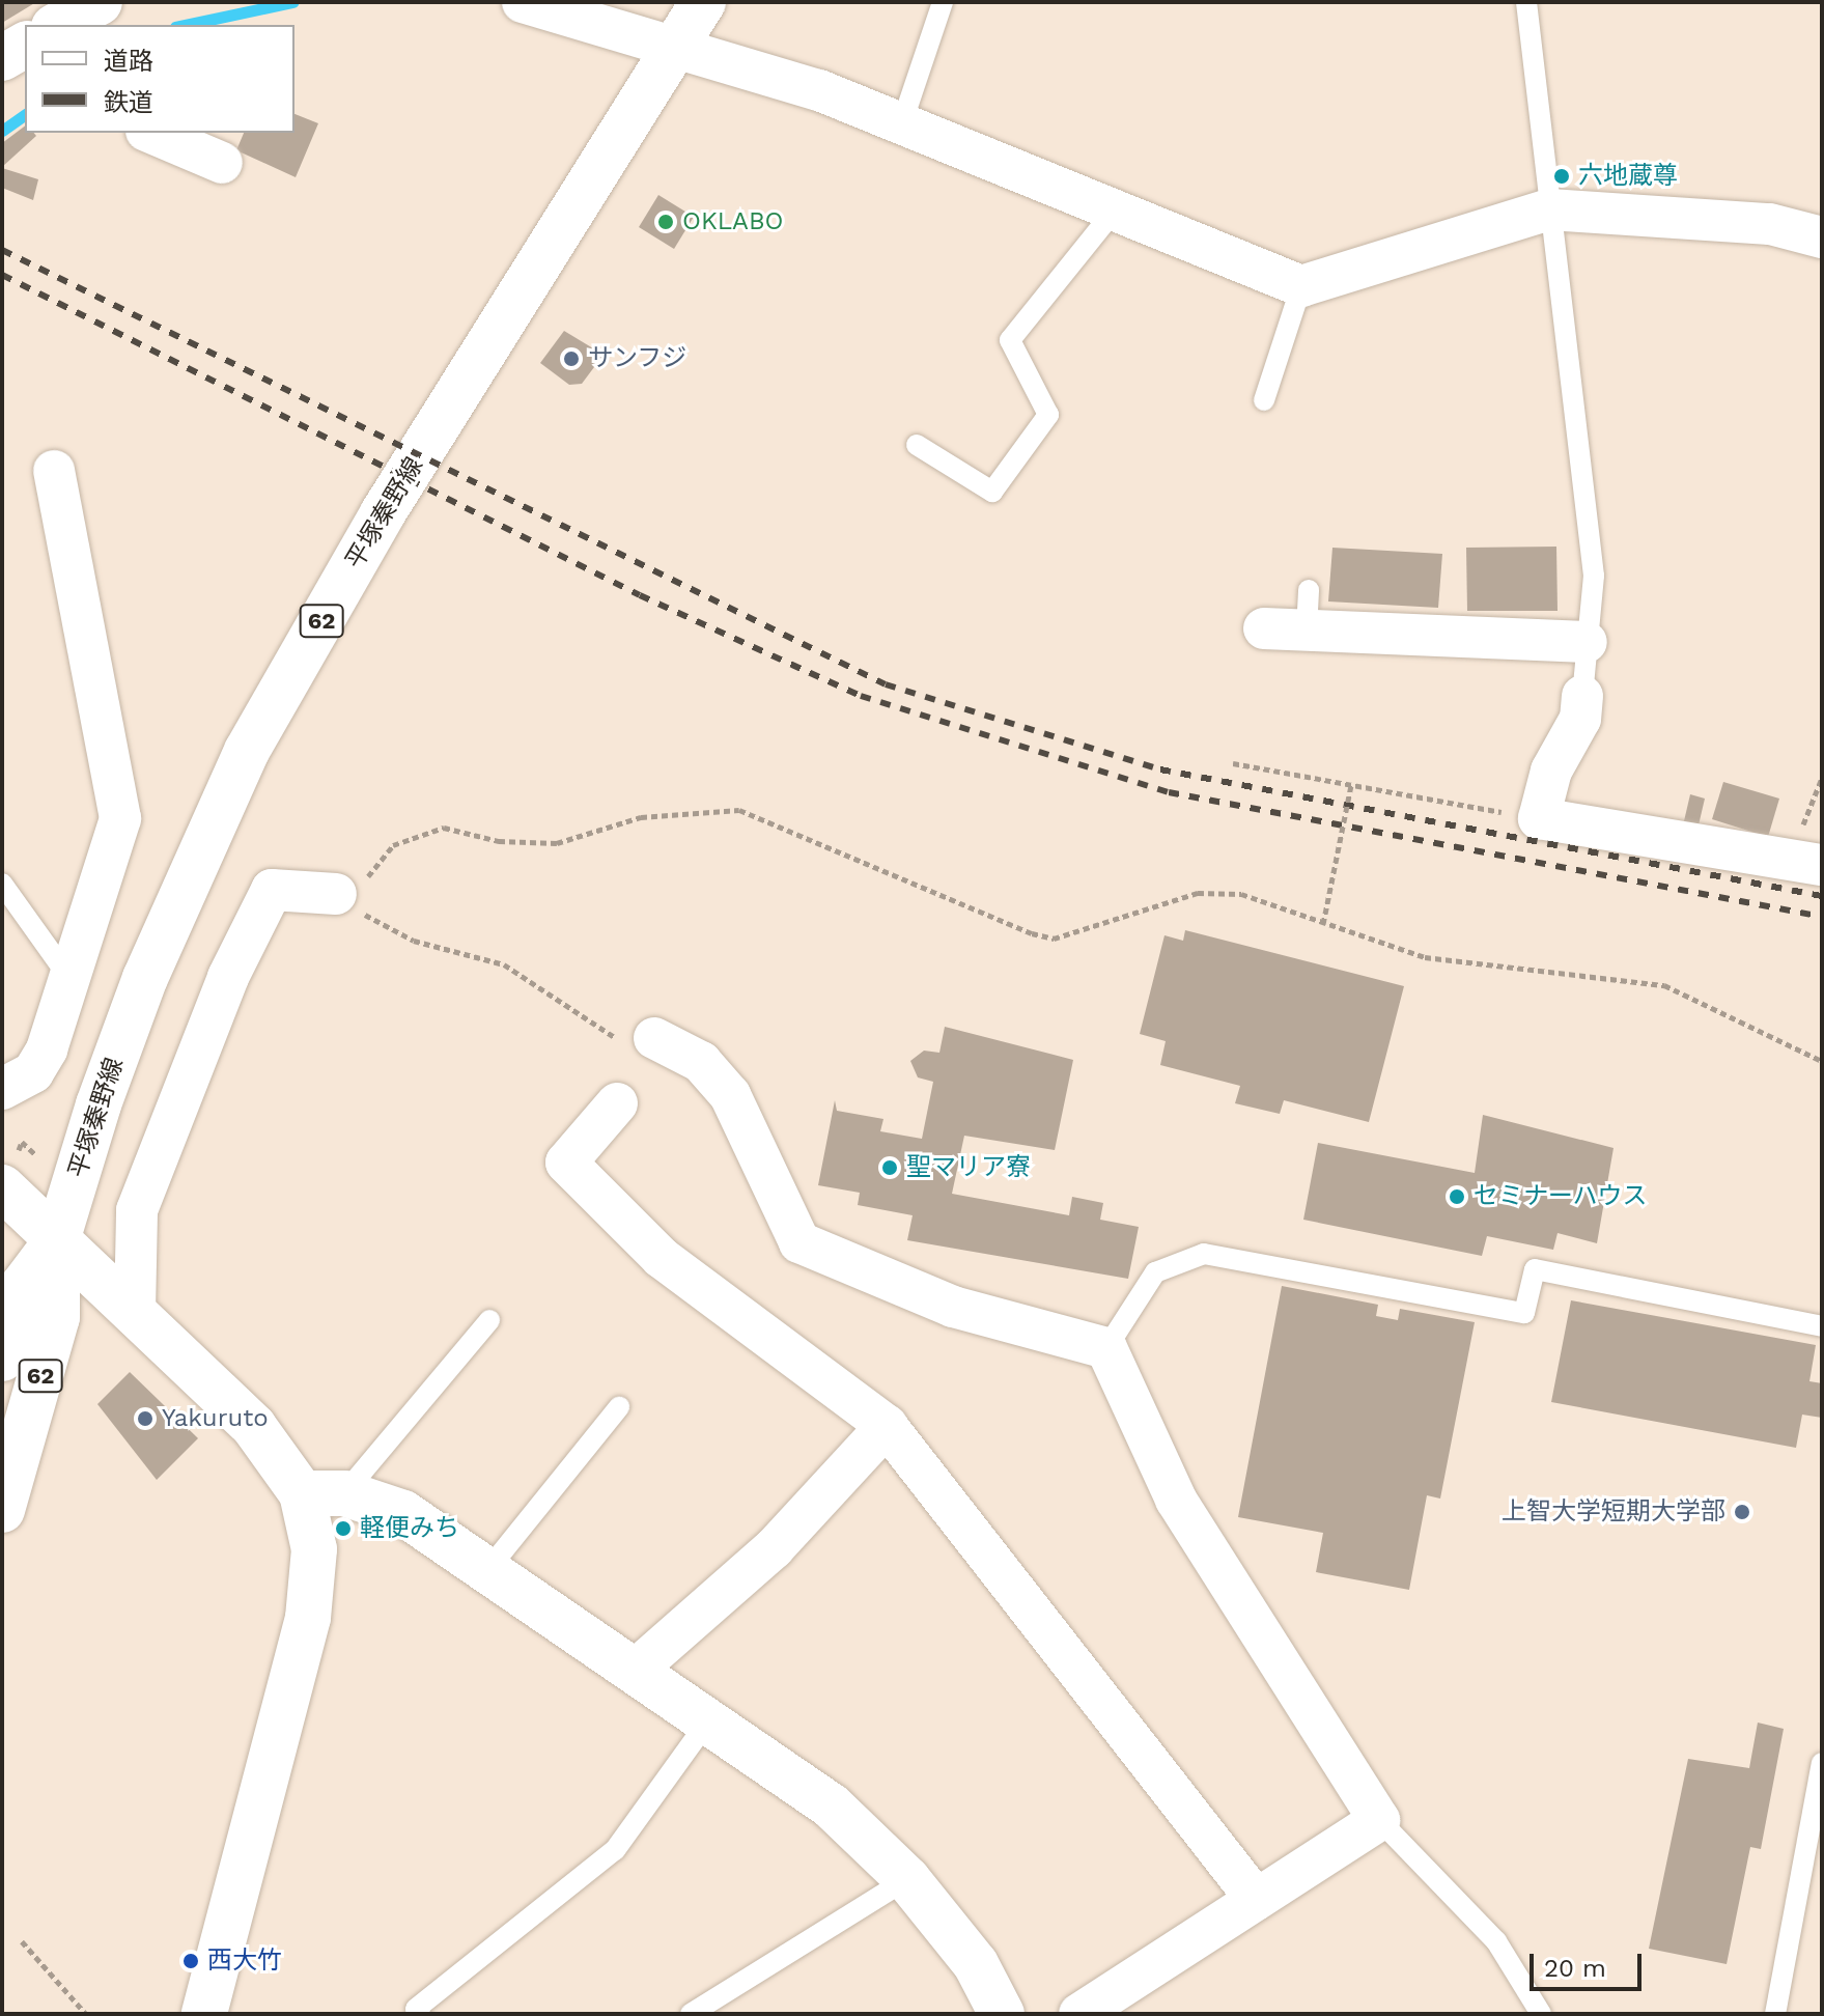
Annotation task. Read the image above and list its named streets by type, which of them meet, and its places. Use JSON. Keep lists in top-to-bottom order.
{
  "streets": {
    "street": ["平塚秦野線", "62"]
  },
  "places": [
    "六地蔵尊",
    "OKLABO",
    "サンフジ",
    "聖マリア寮",
    "セミナーハウス",
    "Yakuruto",
    "上智大学短期大学部",
    "軽便みち",
    "西大竹"
  ],
  "legend": ["道路", "鉄道"],
  "scale_bar": "20 m"
}
